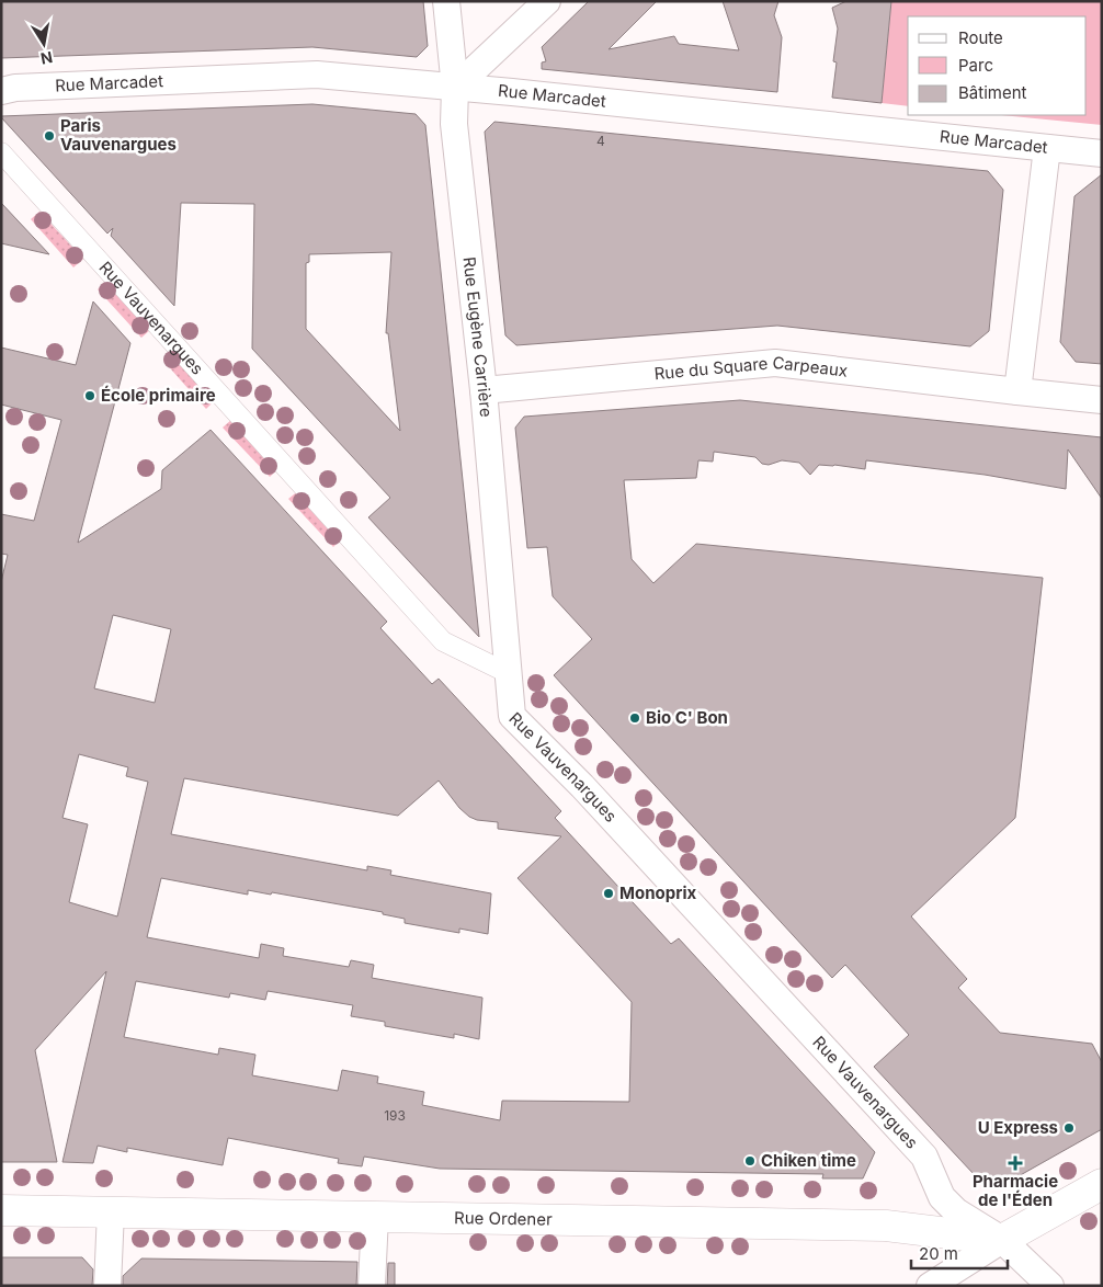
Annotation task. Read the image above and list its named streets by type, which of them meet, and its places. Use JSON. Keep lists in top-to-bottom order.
{
  "streets": {
    "main road": ["Rue Ordener"],
    "street": [
      "Rue Marcadet",
      "Rue Vauvenargues",
      "Rue Eugène Carrière",
      "Rue du Square Carpeaux"
    ]
  },
  "crossings": [
    ["Rue Marcadet", "Rue Eugène Carrière"],
    ["Rue Vauvenargues", "Rue Eugène Carrière"],
    ["Rue Vauvenargues", "Rue Ordener"],
    ["Rue Eugène Carrière", "Rue du Square Carpeaux"]
  ],
  "places": {
    "other": [
      "Paris Vauvenargues",
      "École primaire",
      "Bio C' Bon",
      "Monoprix",
      "U Express",
      "Chiken time"
    ],
    "health": ["Pharmacie de l'Éden"]
  },
  "house_numbers": ["4", "193"],
  "legend": ["Route", "Parc", "Bâtiment"],
  "scale_bar": "20 m",
  "north": "bottom"
}
